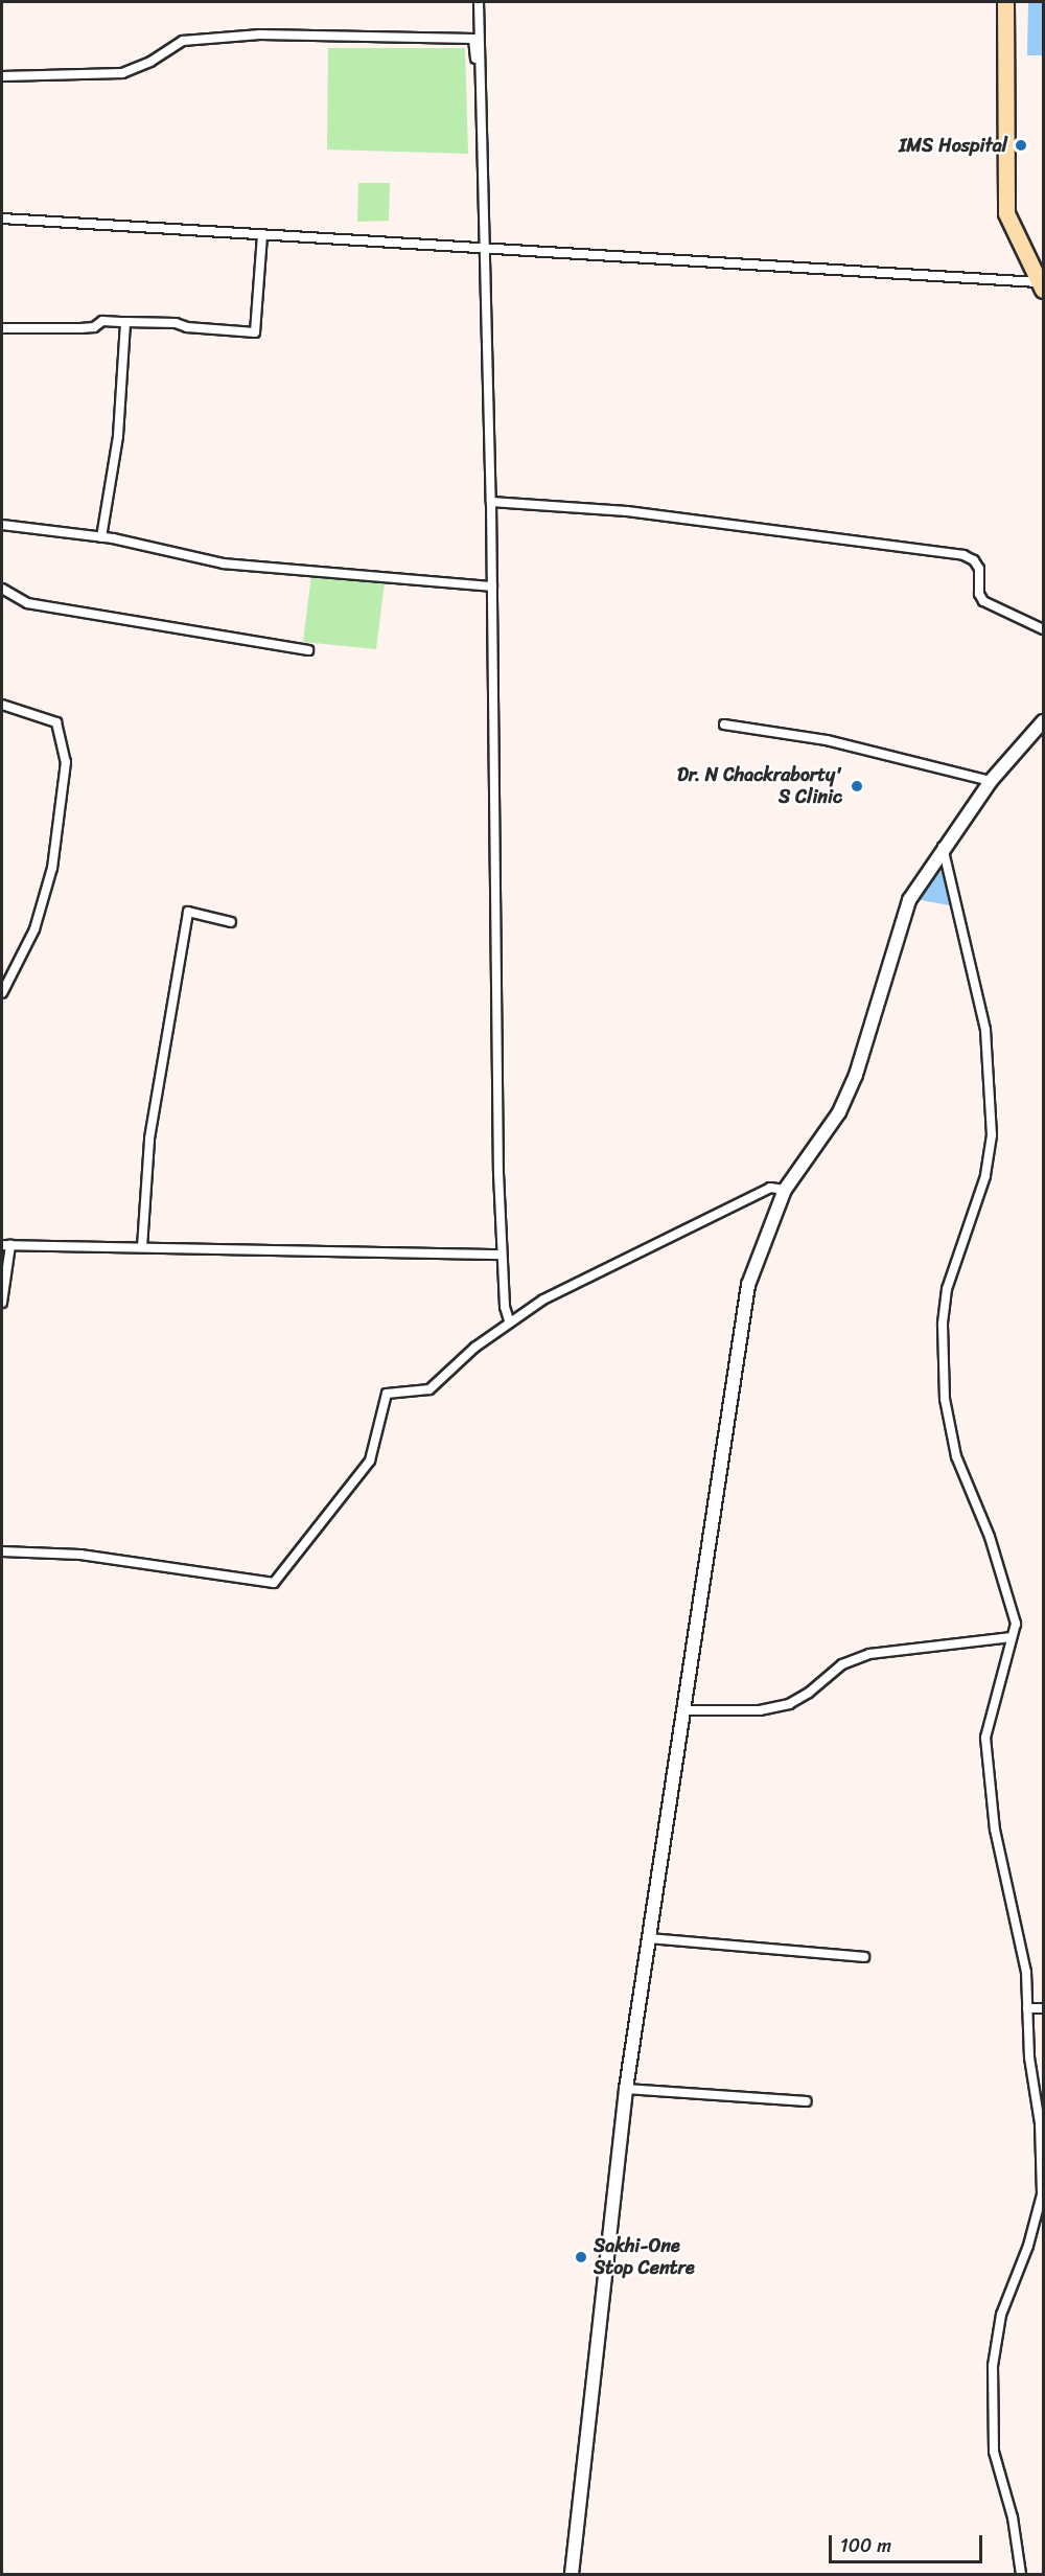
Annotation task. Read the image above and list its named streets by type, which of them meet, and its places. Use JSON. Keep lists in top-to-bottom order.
{
  "places": ["IMS Hospital", "Dr. N Chackraborty' S Clinic", "Sakhi-One Stop Centre"],
  "scale_bar": "100 m"
}
